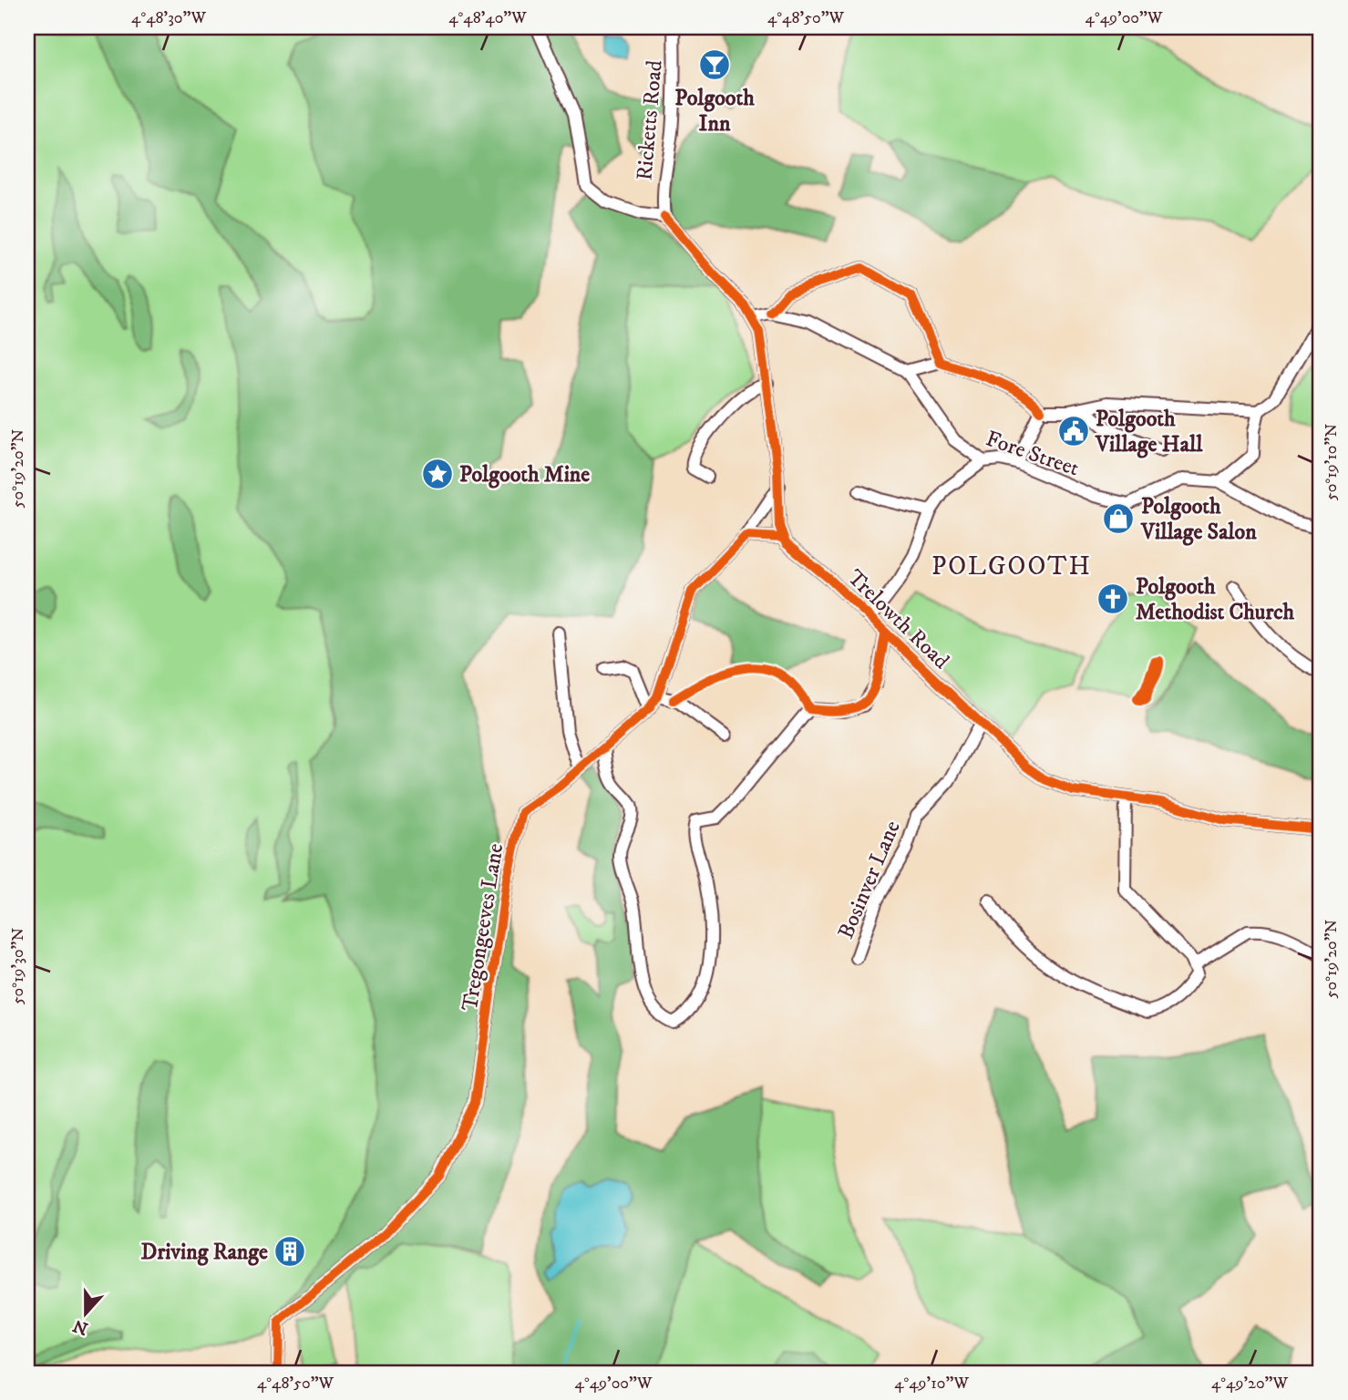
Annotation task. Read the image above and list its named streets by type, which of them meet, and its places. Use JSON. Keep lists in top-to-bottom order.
{
  "streets": {
    "street": [
      "Ricketts Road",
      "Fore Street",
      "Trelowth Road",
      "Bosinver Lane",
      "Tregongeeves Lane"
    ]
  },
  "crossings": [
    ["Trelowth Road", "Bosinver Lane"]
  ],
  "districts": ["POLGOOTH"],
  "places": {
    "bar": ["Polgooth Inn"],
    "public building": ["Polgooth Village Hall"],
    "place": ["Polgooth Mine"],
    "shop": ["Polgooth Village Salon"],
    "church": ["Polgooth Methodist Church"],
    "building": ["Driving Range"]
  },
  "north": "bottom",
  "coordinates": [
    "4°48'30\"W",
    "4°48'40\"W",
    "4°48'50\"W",
    "4°49'00\"W",
    "50°19'10\"N",
    "50°19'20\"N",
    "50°19'30\"N",
    "4°49'10\"W",
    "4°49'20\"W"
  ]
}
